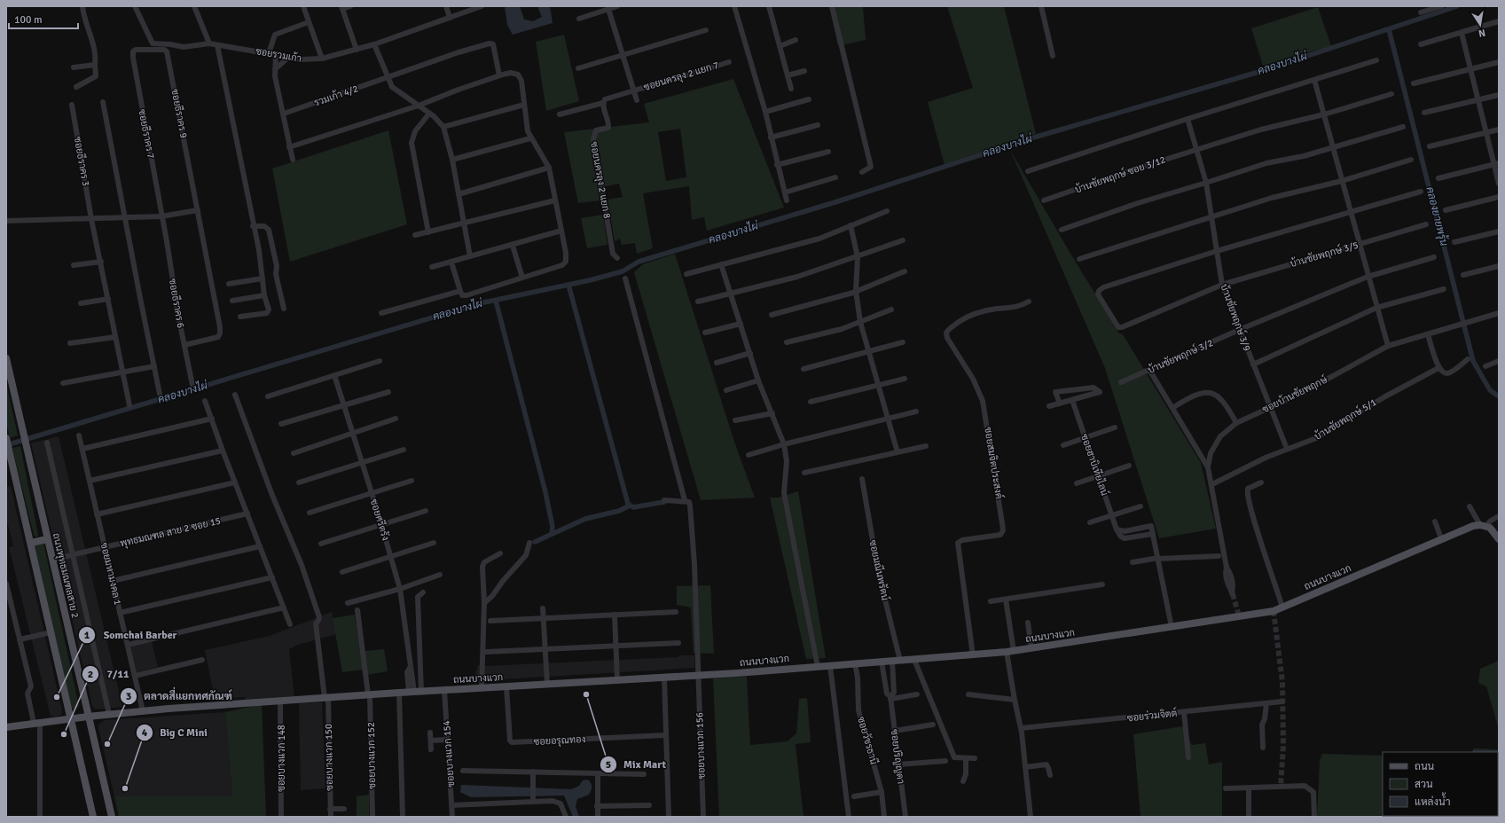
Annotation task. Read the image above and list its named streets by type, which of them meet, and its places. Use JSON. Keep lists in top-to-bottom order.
{
  "streets": {
    "main road": ["ถนนพุทธมณฑลสาย 2", "ถนนบางแวก"],
    "street": [
      "ซอยรวมเก้า",
      "ซอยนครลุง 2 แยก 7",
      "รวมเก้า 4/2",
      "ซอยธีราคร 9",
      "ซอยธีราคร 7",
      "ซอยธีราคร 3",
      "บ้านชัยพฤกษ์ ซอย 3/12",
      "ซอยนครลุง 2 แยก 8",
      "บ้านชัยพฤกษ์ 3/5",
      "ซอยธีราคร 6",
      "บ้านชัยพฤกษ์ 3/9",
      "บ้านชัยพฤกษ์ 3/2",
      "ซอยบ้านชัยพฤกษ์",
      "บ้านชัยพฤกษ์ 5/1",
      "ซอยสมจิตประสงค์",
      "ซอยฮาบิเทียไลน์",
      "ซอยศรีตรัง",
      "พุทธมณฑล สาย 2 ซอย 15",
      "ซอยมณีนพรัตน์",
      "ซอยมหามงคล 1",
      "ซอยร่วมจิตต์",
      "ซอยอรุณทอง",
      "ซอยวัชรธานี",
      "ซอยบางแวก 156",
      "ซอยบางแวก 154",
      "ซอยบางแวก 152",
      "ซอยปริญญดา",
      "ซอยบางแวก 150",
      "ซอยบางแวก 148"
    ]
  },
  "crossings": [
    ["ซอยธีราคร 9", "ซอยธีราคร 7"],
    ["ซอยธีราคร 7", "ซอยธีราคร 6"],
    ["บ้านชัยพฤกษ์ ซอย 3/12", "บ้านชัยพฤกษ์ 3/9"],
    ["บ้านชัยพฤกษ์ 3/5", "บ้านชัยพฤกษ์ 3/9"],
    ["บ้านชัยพฤกษ์ 3/9", "บ้านชัยพฤกษ์ 3/2"],
    ["บ้านชัยพฤกษ์ 3/9", "ซอยบ้านชัยพฤกษ์"],
    ["บ้านชัยพฤกษ์ 3/9", "บ้านชัยพฤกษ์ 5/1"],
    ["ซอยบ้านชัยพฤกษ์", "บ้านชัยพฤกษ์ 5/1"],
    ["ซอยสมจิตประสงค์", "ถนนบางแวก"],
    ["ซอยศรีตรัง", "ถนนบางแวก"],
    ["พุทธมณฑล สาย 2 ซอย 15", "ซอยมหามงคล 1"],
    ["พุทธมณฑล สาย 2 ซอย 15", "ถนนพุทธมณฑลสาย 2"],
    ["ซอยมณีนพรัตน์", "ถนนบางแวก"],
    ["ซอยมหามงคล 1", "ถนนบางแวก"],
    ["ถนนพุทธมณฑลสาย 2", "ถนนบางแวก"],
    ["ถนนบางแวก", "ซอยอรุณทอง"],
    ["ถนนบางแวก", "ซอยวัชรธานี"],
    ["ถนนบางแวก", "ซอยบางแวก 156"],
    ["ถนนบางแวก", "ซอยบางแวก 154"],
    ["ถนนบางแวก", "ซอยบางแวก 152"],
    ["ถนนบางแวก", "ซอยปริญญดา"],
    ["ถนนบางแวก", "ซอยบางแวก 150"],
    ["ถนนบางแวก", "ซอยบางแวก 148"]
  ],
  "water": ["คลองบางไผ่", "คลองยายพรุ้น"],
  "places": [
    "Mix Mart",
    "Somchai Barber",
    "7/11",
    "ตลาดสี่แยกทศกัณฑ์",
    "Big C Mini"
  ],
  "legend": ["ถนน", "สวน", "แหล่งน้ำ"],
  "scale_bar": "100 m",
  "north": "bottom"
}
